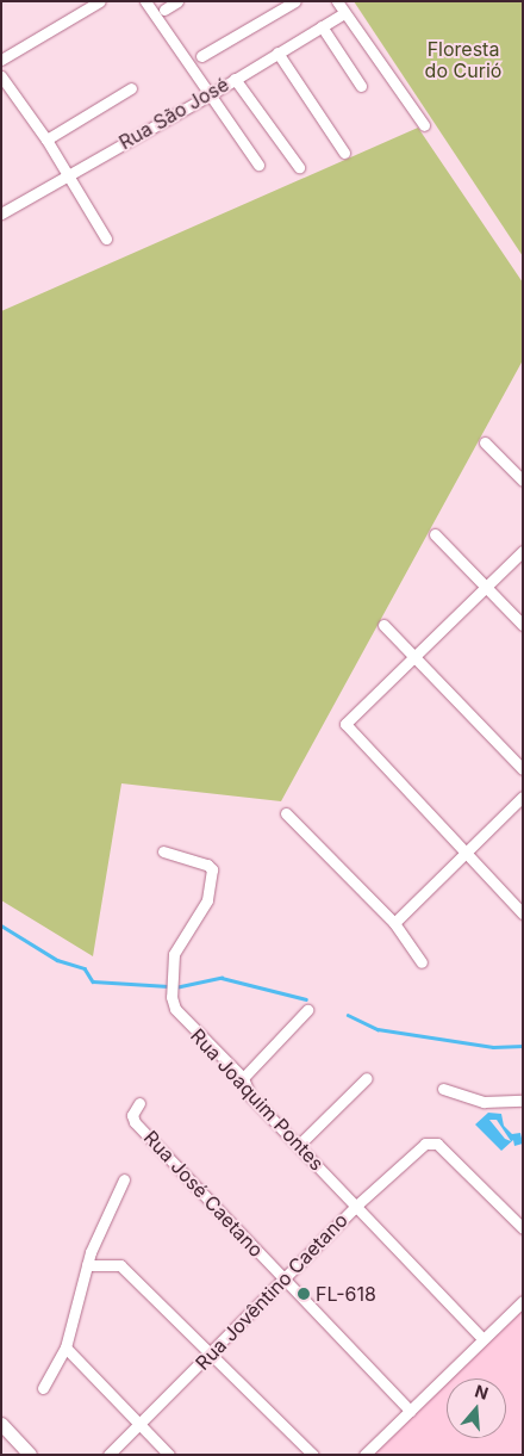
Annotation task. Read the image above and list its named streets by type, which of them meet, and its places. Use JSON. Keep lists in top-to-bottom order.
{
  "streets": {
    "street": [
      "Rua São José",
      "Rua Joaquim Pontes",
      "Rua José Caetano",
      "Rua Jovêntino Caetano"
    ]
  },
  "crossings": [
    ["Rua Joaquim Pontes", "Rua Jovêntino Caetano"],
    ["Rua José Caetano", "Rua Jovêntino Caetano"]
  ],
  "parks": ["Floresta do Curió"],
  "places": ["FL-618"],
  "north": "top"
}
